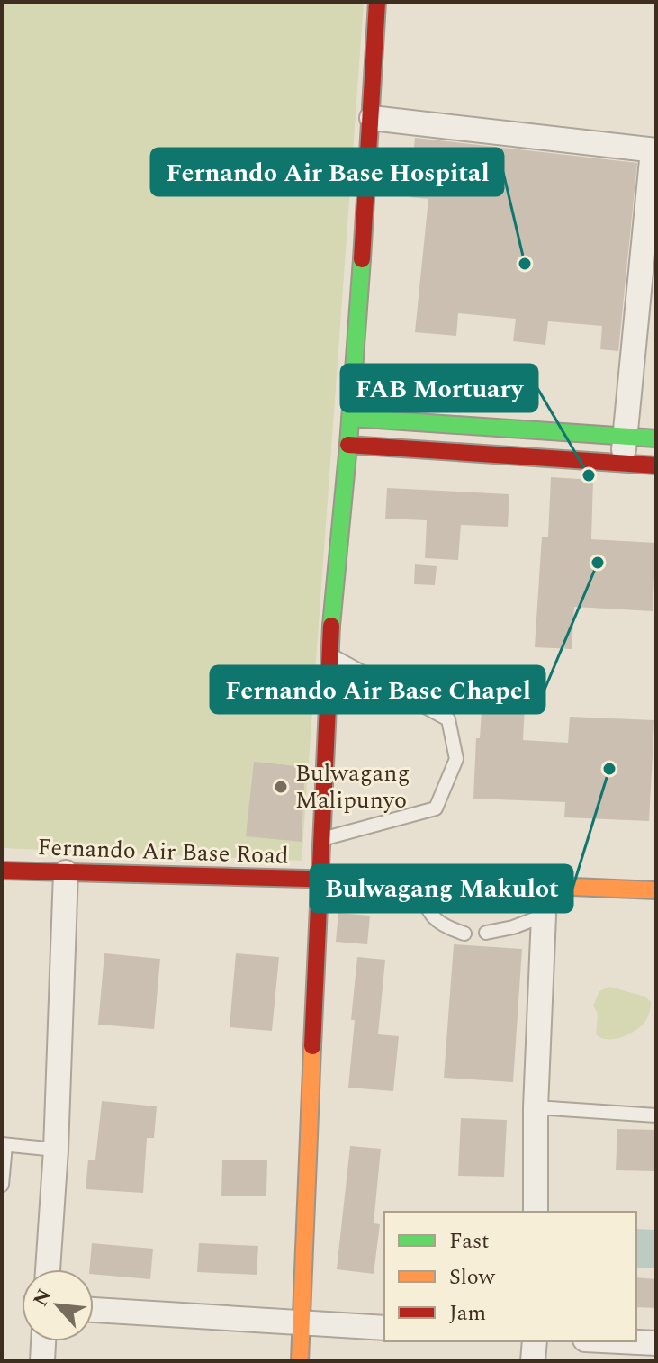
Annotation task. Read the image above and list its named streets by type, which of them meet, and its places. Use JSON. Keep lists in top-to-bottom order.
{
  "streets": {
    "street": ["Fernando Air Base Road"]
  },
  "places": [
    "Fernando Air Base Hospital",
    "FAB Mortuary",
    "Fernando Air Base Chapel",
    "Bulwagang Makulot",
    "Bulwagang Malipunyo"
  ],
  "legend": ["Fast", "Slow", "Jam"],
  "north": "top left"
}
